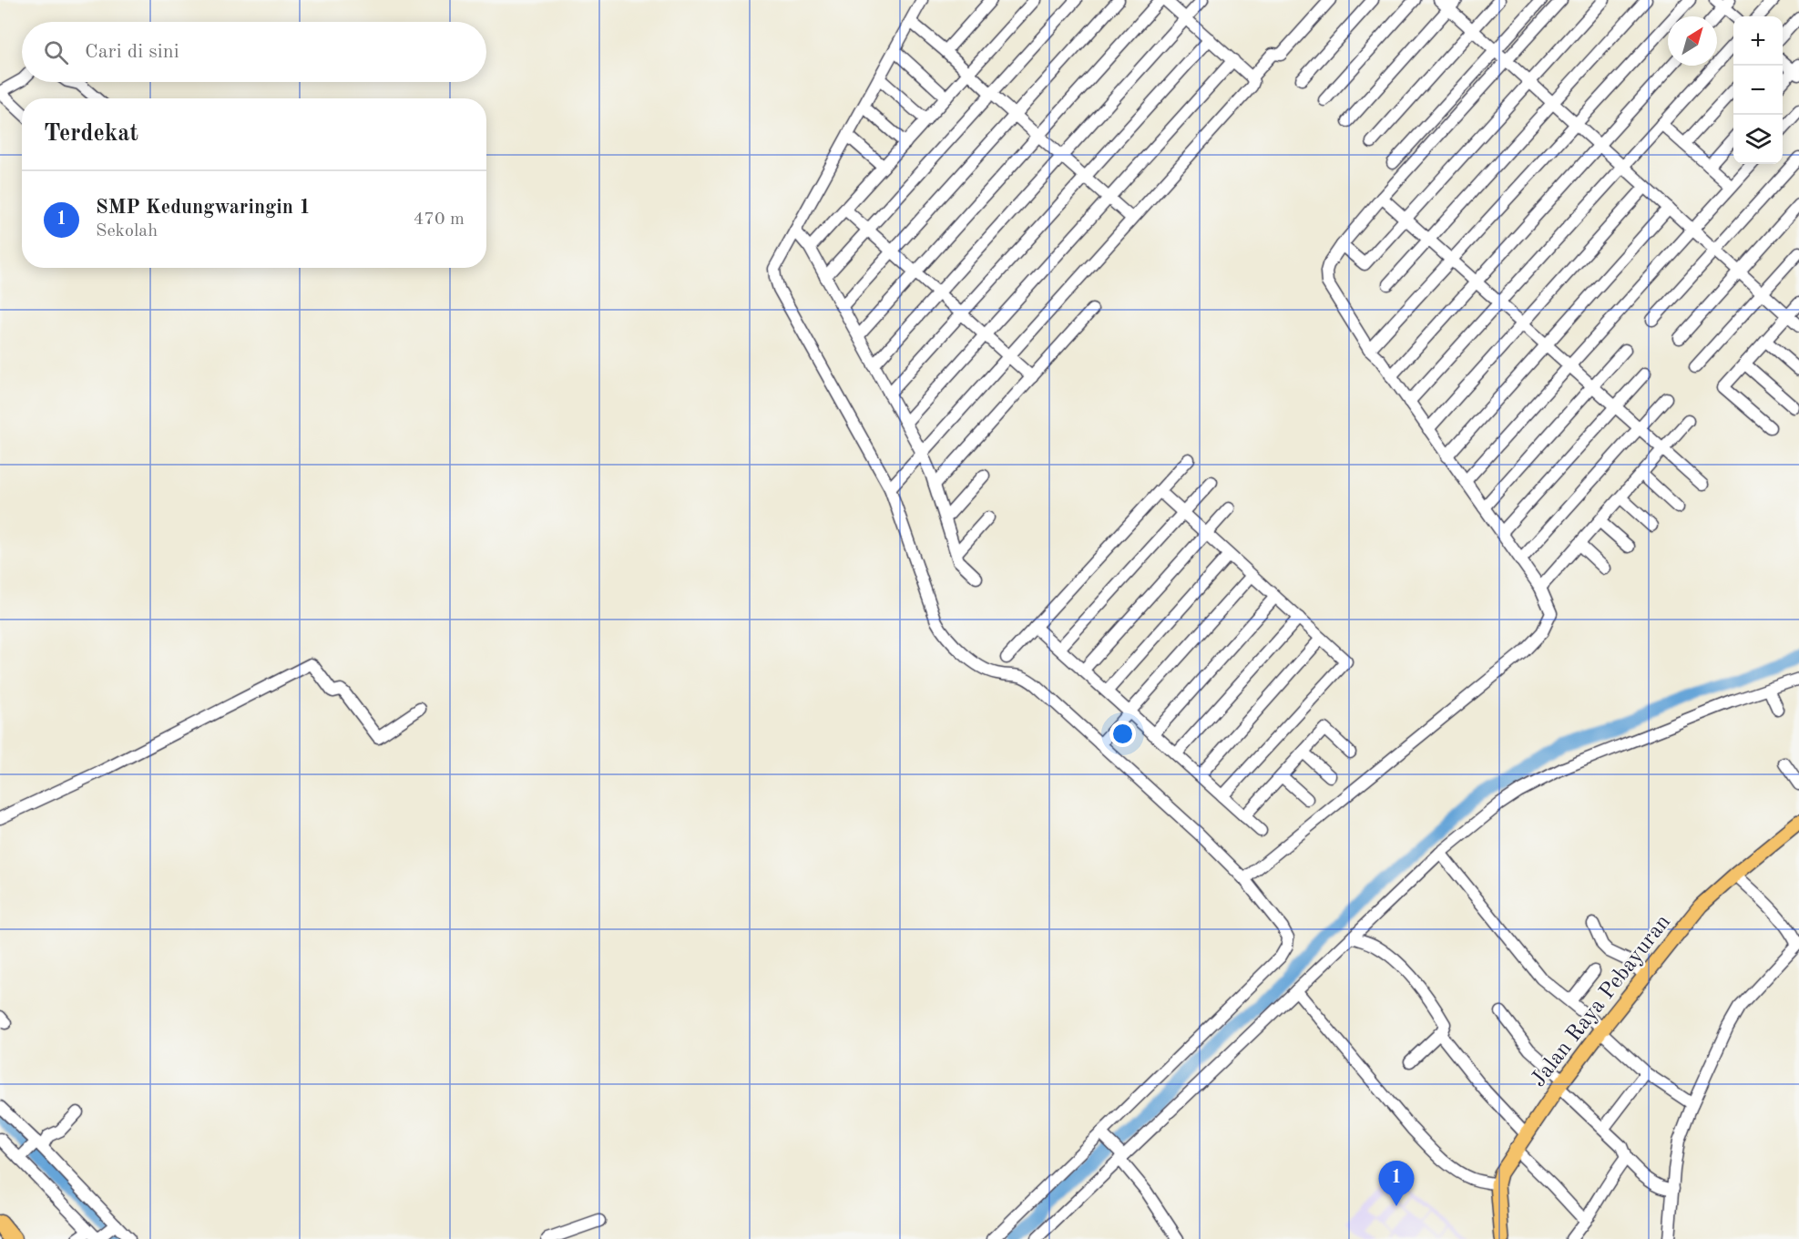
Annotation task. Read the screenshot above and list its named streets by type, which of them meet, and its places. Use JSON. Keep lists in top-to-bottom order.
{
  "streets": {
    "main road": ["Jalan Raya Pebayuran"]
  },
  "north": "top right",
  "page": {
    "map_buttons": ["+", "−"],
    "search": "Cari di sini",
    "heading": "Terdekat",
    "list": [
      {
        "mark": "1",
        "name": "SMP Kedungwaringin 1",
        "note": "Sekolah",
        "value": "470 m"
      }
    ],
    "pins": "1"
  }
}
